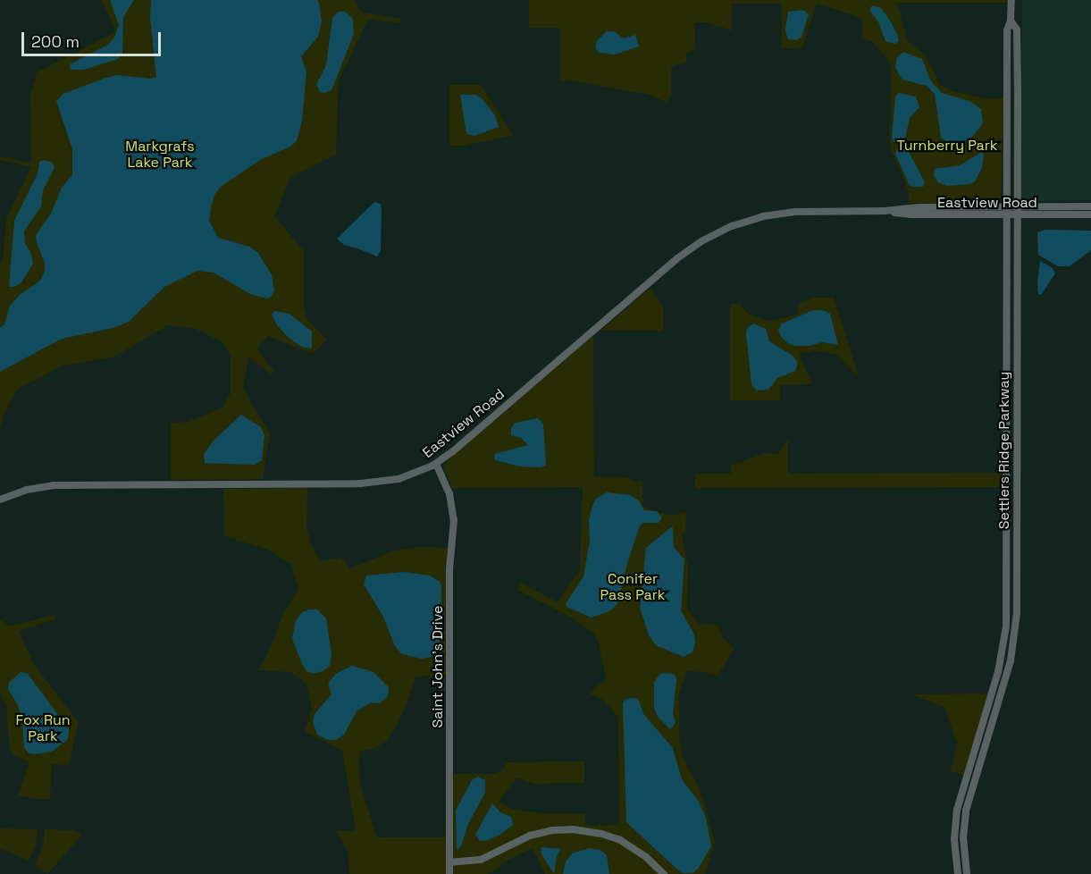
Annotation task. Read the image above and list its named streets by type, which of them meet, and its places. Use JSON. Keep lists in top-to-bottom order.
{
  "streets": {
    "street": ["Eastview Road", "Settlers Ridge Parkway", "Saint John's Drive"]
  },
  "crossings": [
    ["Eastview Road", "Settlers Ridge Parkway"],
    ["Eastview Road", "Saint John's Drive"]
  ],
  "parks": [
    "Turnberry Park",
    "Markgrafs Lake Park",
    "Conifer Pass Park",
    "Fox Run Park"
  ],
  "scale_bar": "200 m"
}
